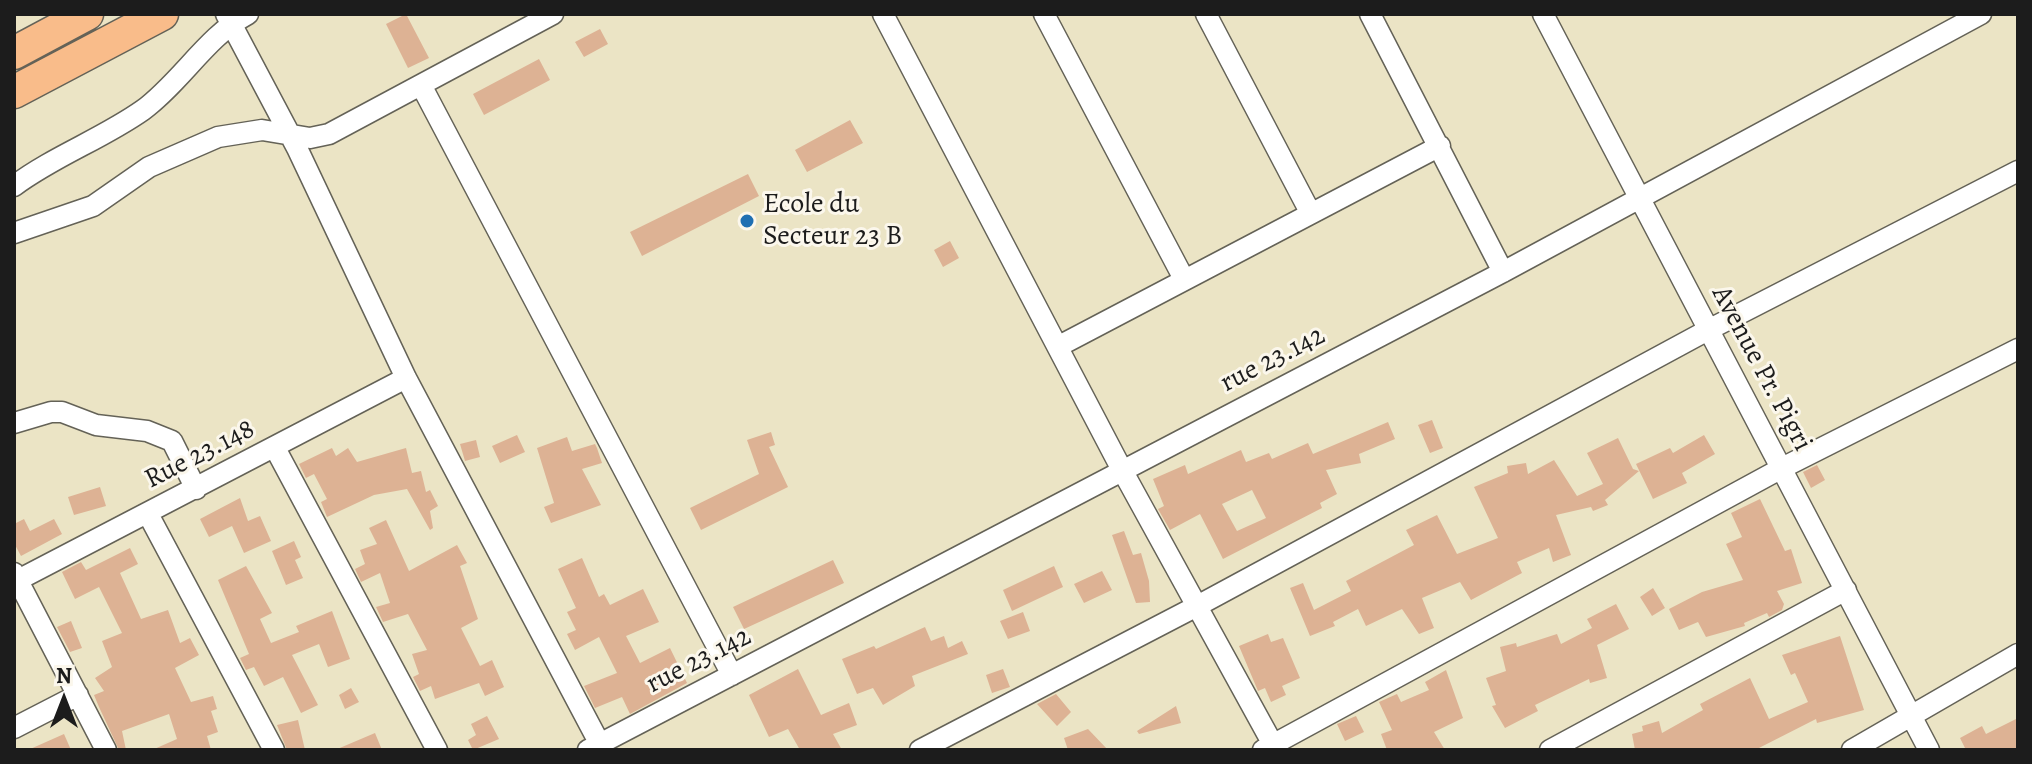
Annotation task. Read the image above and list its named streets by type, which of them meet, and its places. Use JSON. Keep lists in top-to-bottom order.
{
  "streets": {
    "street": ["rue 23.142", "Avenue Pr. Pigri", "Rue 23.148"]
  },
  "crossings": [
    ["rue 23.142", "Avenue Pr. Pigri"]
  ],
  "places": ["Ecole du Secteur 23 B"],
  "north": "top"
}
